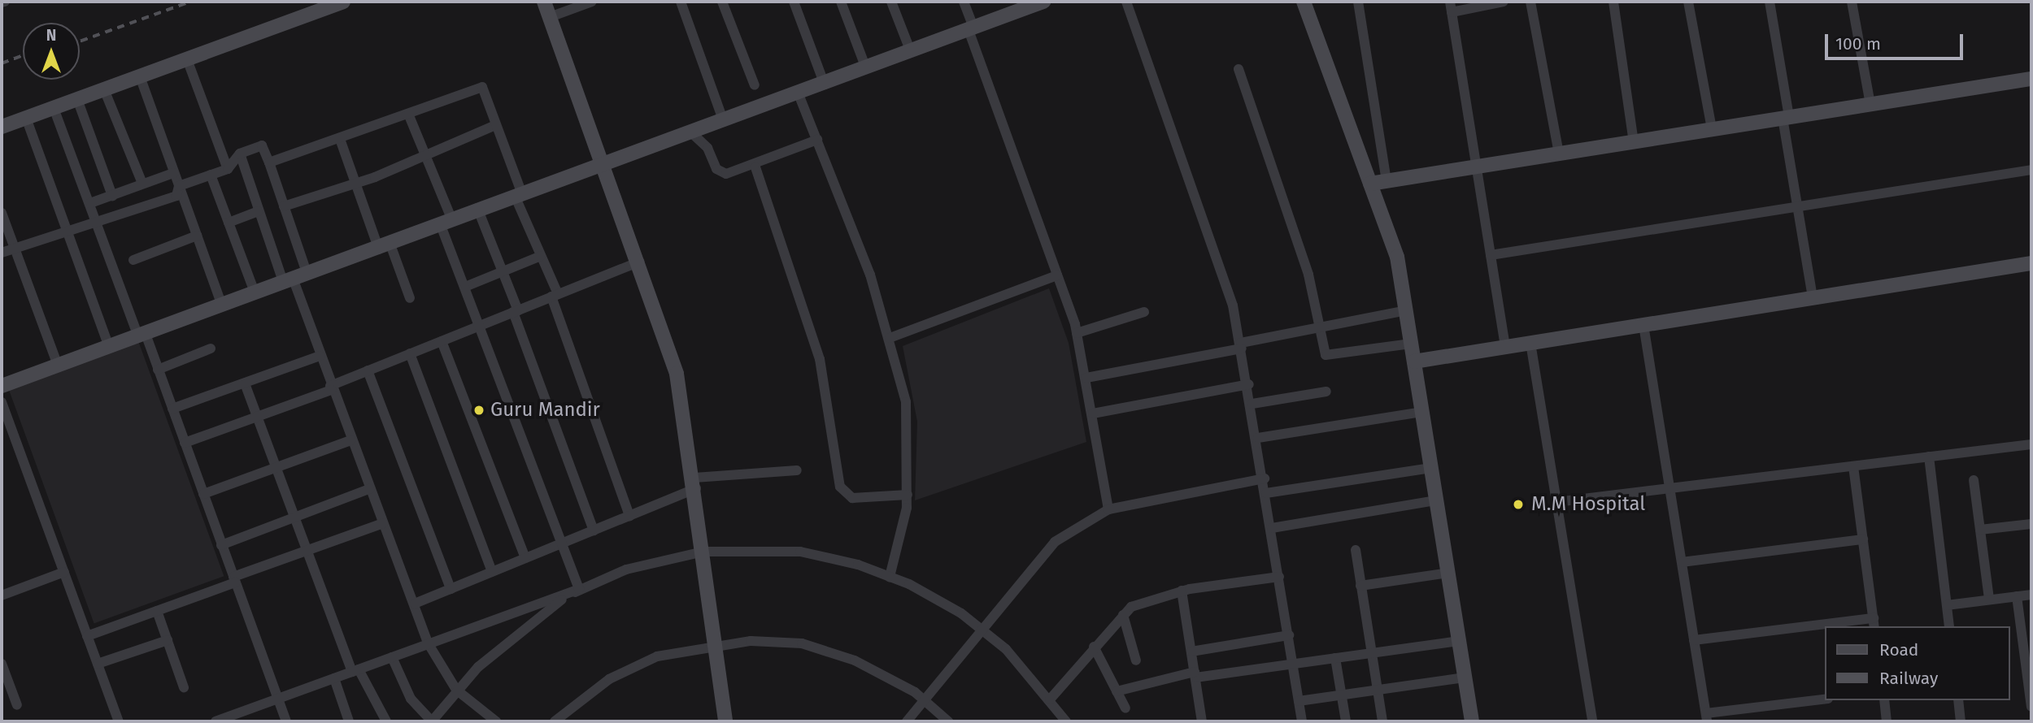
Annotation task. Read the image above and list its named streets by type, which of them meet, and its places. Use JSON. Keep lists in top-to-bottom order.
{
  "places": ["Guru Mandir", "M.M Hospital"],
  "legend": ["Road", "Railway"],
  "scale_bar": "100 m",
  "north": "top"
}
